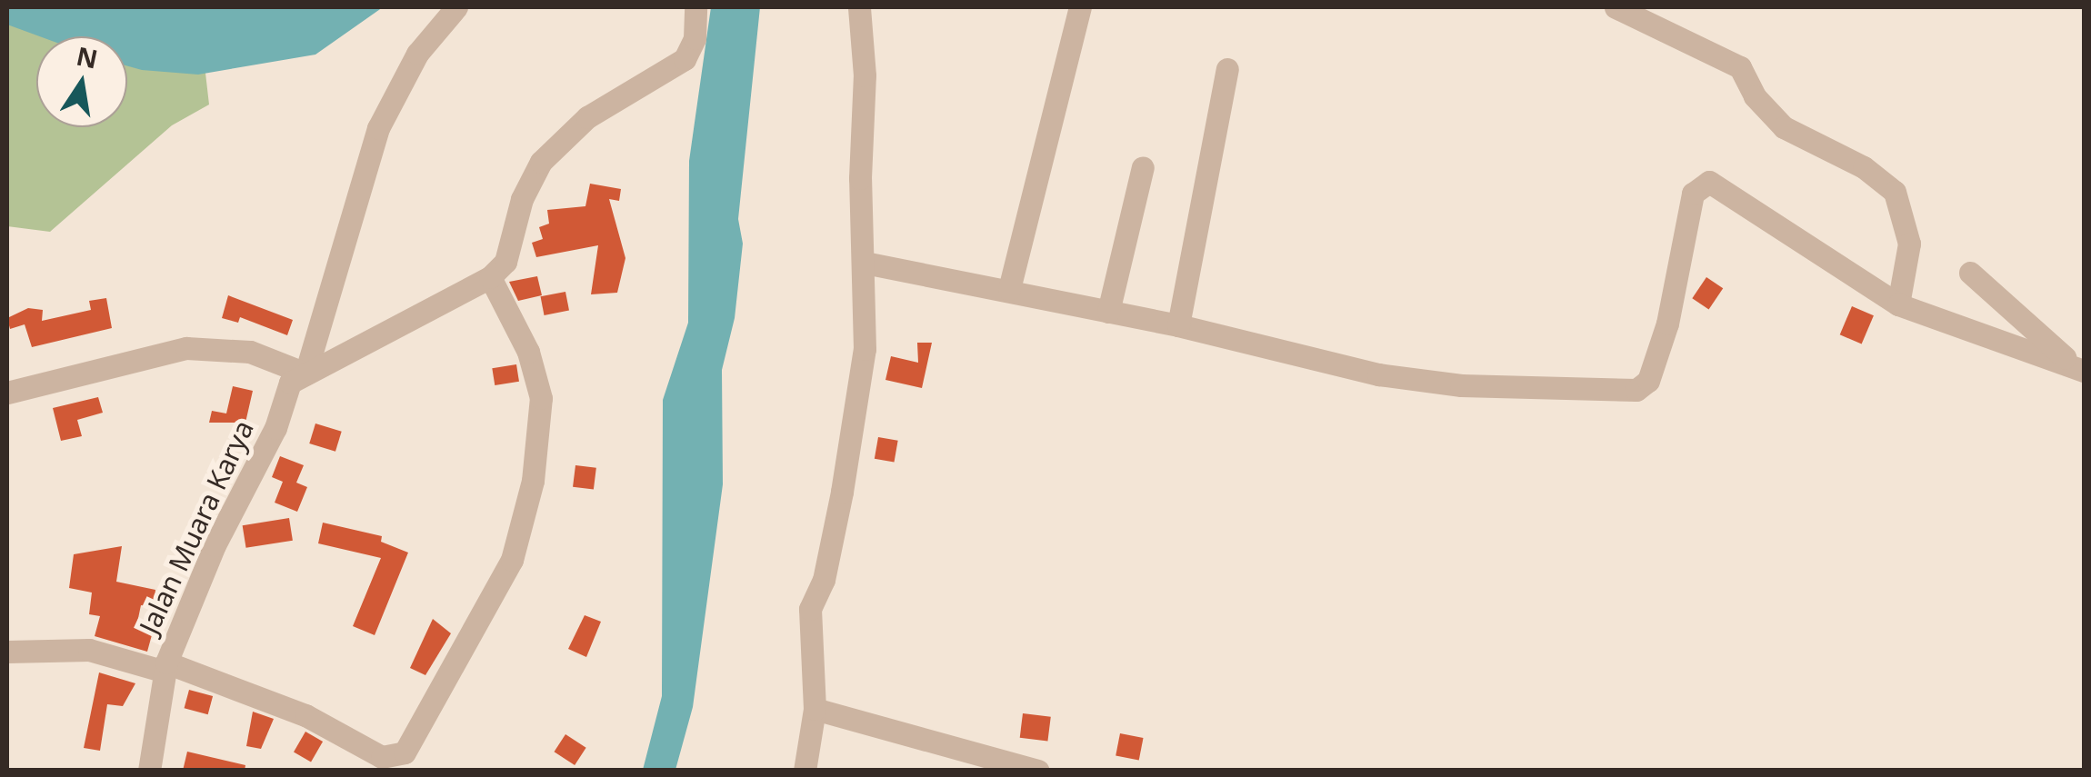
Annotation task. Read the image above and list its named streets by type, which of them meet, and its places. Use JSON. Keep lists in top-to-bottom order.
{
  "streets": {
    "street": ["Jalan Muara Karya"]
  },
  "north": "top"
}
